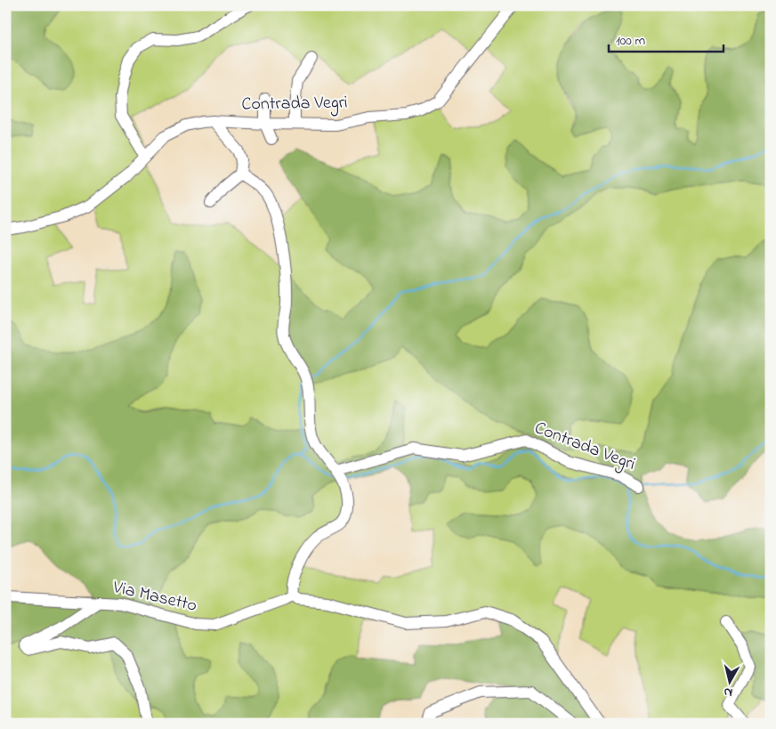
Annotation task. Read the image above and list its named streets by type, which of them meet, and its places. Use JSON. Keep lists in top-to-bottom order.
{
  "streets": {
    "street": ["Contrada Vegri", "Via Masetto"]
  },
  "scale_bar": "100 m",
  "north": "bottom"
}
